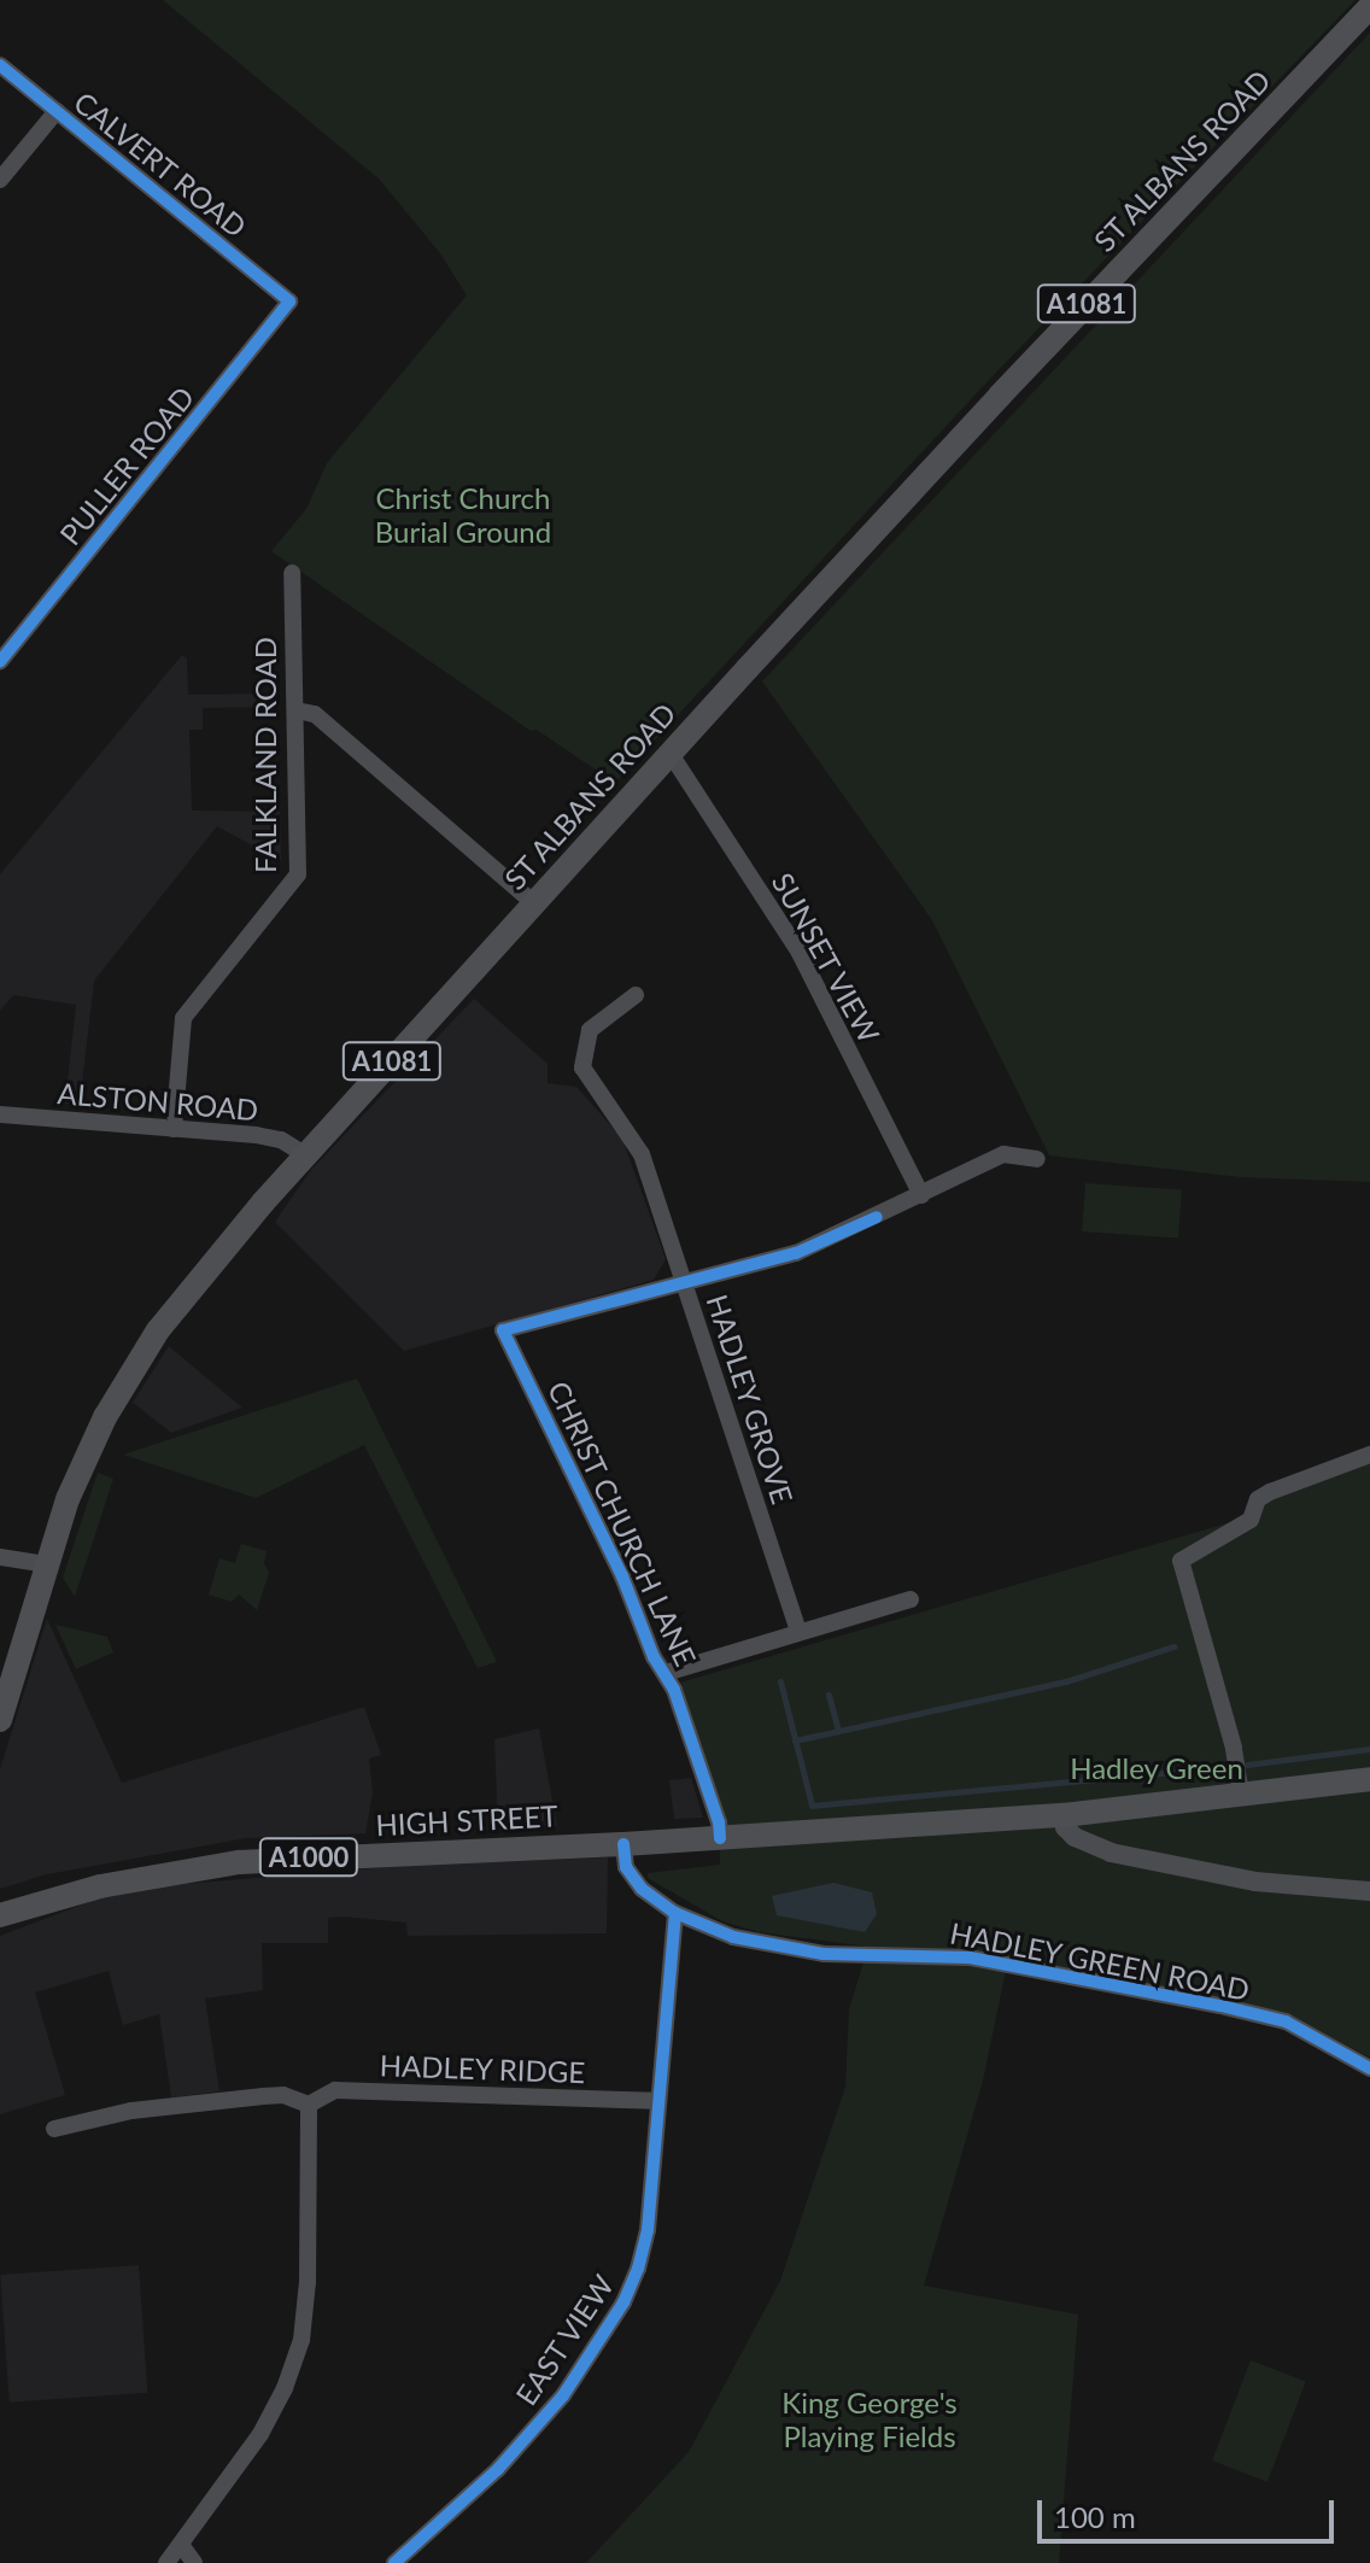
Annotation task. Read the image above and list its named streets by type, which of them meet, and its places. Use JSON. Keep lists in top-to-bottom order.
{
  "streets": {
    "main road": [
      "ST ALBANS ROAD",
      "A1081",
      "HIGH STREET",
      "A1000"
    ],
    "street": [
      "CALVERT ROAD",
      "PULLER ROAD",
      "FALKLAND ROAD",
      "SUNSET VIEW",
      "ALSTON ROAD",
      "HADLEY GROVE",
      "CHRIST CHURCH LANE",
      "HADLEY GREEN ROAD",
      "HADLEY RIDGE",
      "EAST VIEW"
    ]
  },
  "crossings": [
    ["ST ALBANS ROAD", "SUNSET VIEW"],
    ["ST ALBANS ROAD", "ALSTON ROAD"],
    ["CALVERT ROAD", "PULLER ROAD"],
    ["FALKLAND ROAD", "ALSTON ROAD"],
    ["SUNSET VIEW", "CHRIST CHURCH LANE"],
    ["HADLEY GROVE", "CHRIST CHURCH LANE"],
    ["CHRIST CHURCH LANE", "HIGH STREET"],
    ["HIGH STREET", "A1000"],
    ["HIGH STREET", "HADLEY GREEN ROAD"],
    ["HADLEY GREEN ROAD", "EAST VIEW"],
    ["HADLEY RIDGE", "EAST VIEW"]
  ],
  "parks": ["Christ Church Burial Ground", "Hadley Green", "King George's Playing Fields"],
  "scale_bar": "100 m"
}
